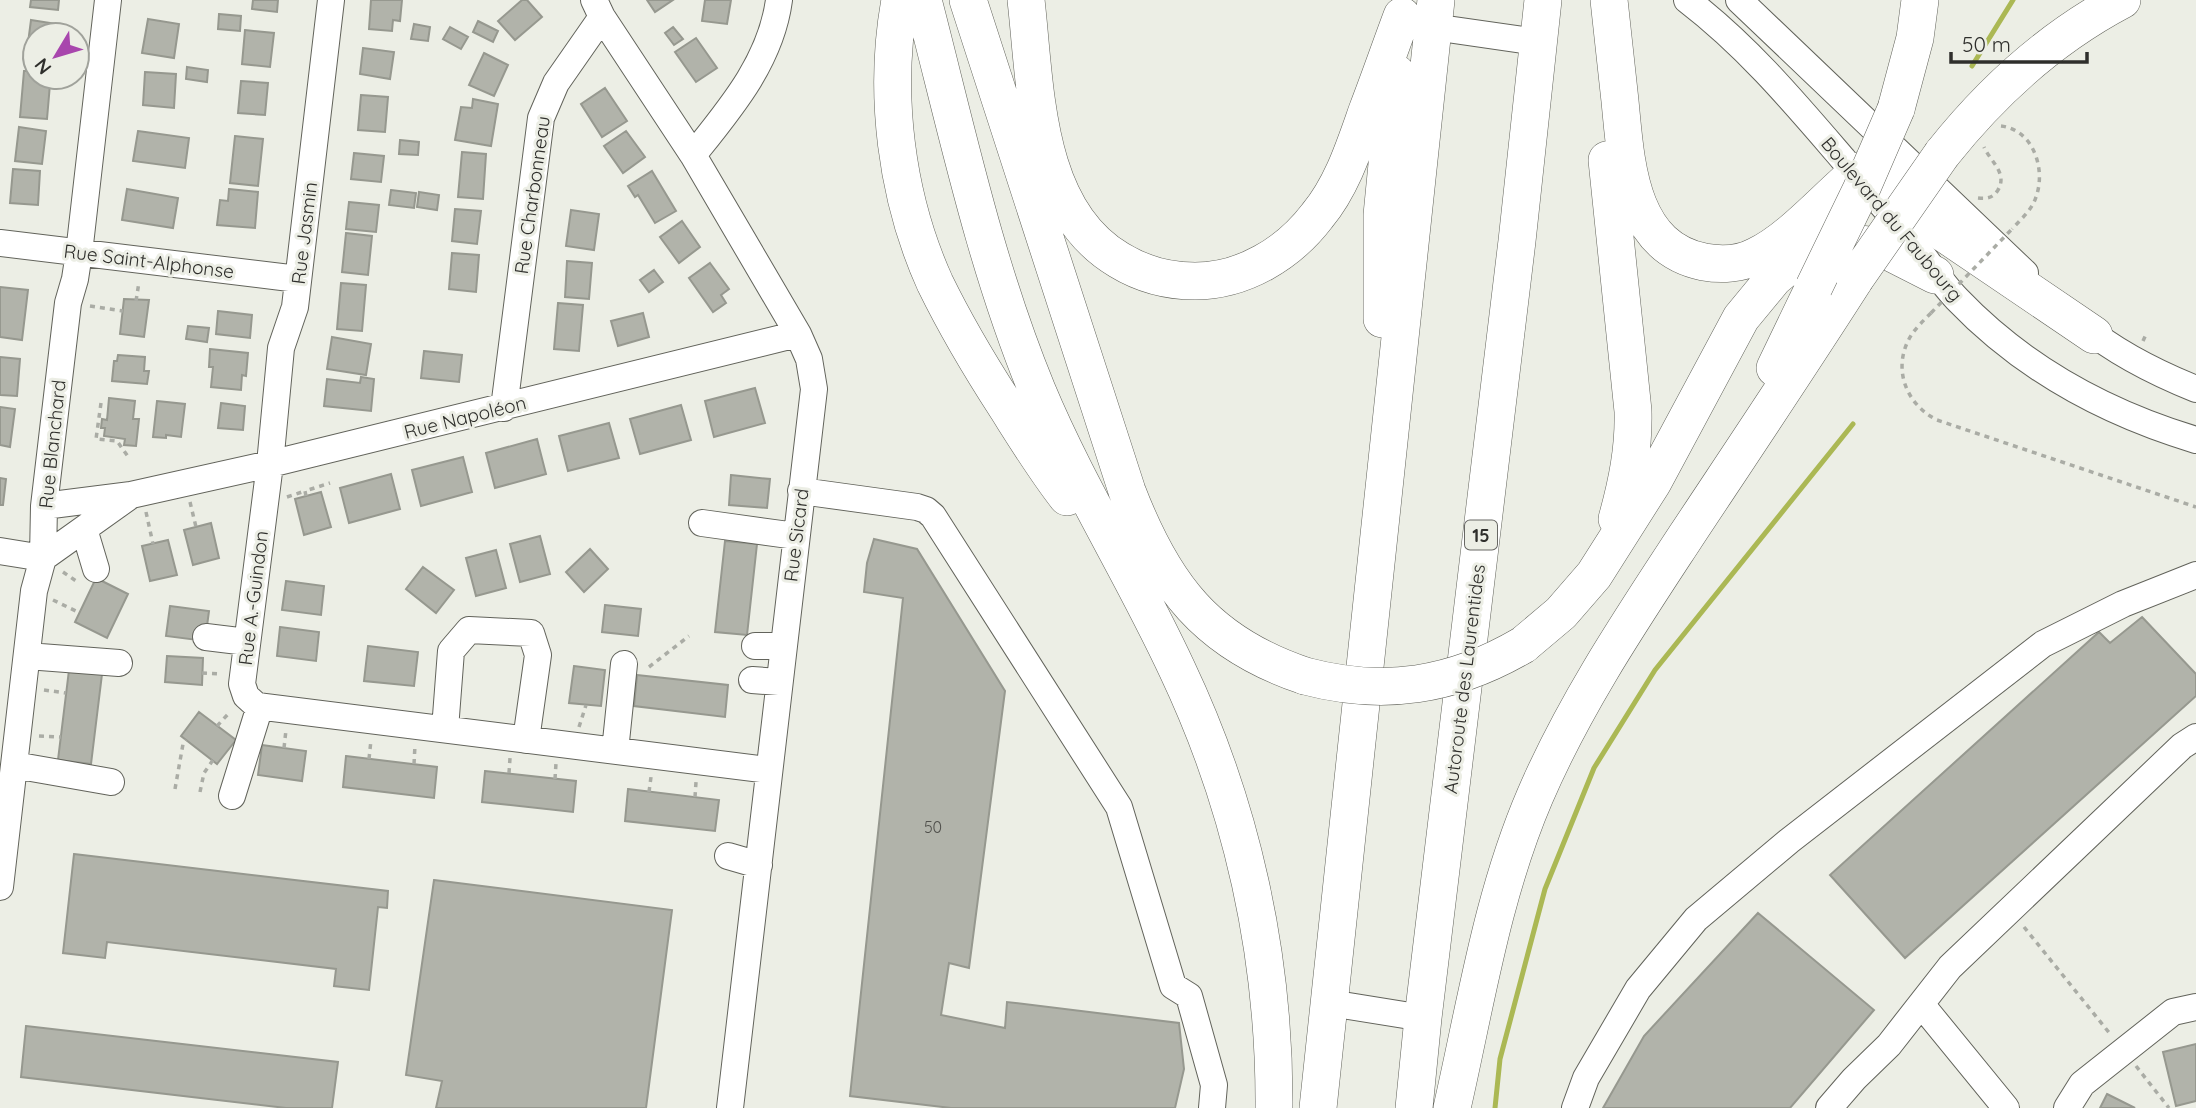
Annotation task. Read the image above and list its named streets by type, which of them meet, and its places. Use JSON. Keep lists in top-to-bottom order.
{
  "streets": {
    "highway": ["15", "Autoroute des Laurentides"],
    "street": [
      "Rue Charbonneau",
      "Boulevard du Faubourg",
      "Rue Jasmin",
      "Rue Saint-Alphonse",
      "Rue Napoléon",
      "Rue Blanchard",
      "Rue Sicard",
      "Rue A.-Guindon"
    ]
  },
  "crossings": [
    ["Rue Charbonneau", "Rue Napoléon"],
    ["Rue Charbonneau", "Rue Sicard"],
    ["Rue Jasmin", "Rue Saint-Alphonse"],
    ["Rue Jasmin", "Rue Napoléon"],
    ["Rue Jasmin", "Rue A.-Guindon"],
    ["Rue Saint-Alphonse", "Rue Blanchard"],
    ["Rue Napoléon", "Rue Blanchard"],
    ["Rue Napoléon", "Rue Sicard"],
    ["Rue Napoléon", "Rue A.-Guindon"]
  ],
  "house_numbers": ["50"],
  "scale_bar": "50 m",
  "north": "bottom left"
}
